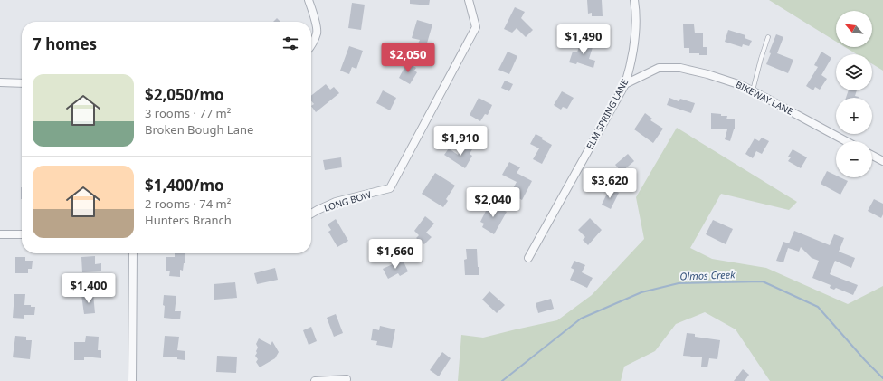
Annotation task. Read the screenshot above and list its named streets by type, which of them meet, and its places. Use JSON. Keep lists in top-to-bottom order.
{
  "streets": {
    "street": ["BIKEWAY LANE", "ELM SPRING LANE", "LONG BOW"]
  },
  "crossings": [
    ["BIKEWAY LANE", "ELM SPRING LANE"]
  ],
  "water": ["Olmos Creek"],
  "north": "top left",
  "page": {
    "map_buttons": ["+", "−"],
    "heading": "7 homes",
    "price": [
      "$1,490",
      "$2,050",
      "$1,910",
      "$3,620",
      "$2,040",
      "$1,660",
      "$1,400"
    ],
    "list": [
      {
        "name": "$2,050/mo",
        "note": "3 rooms · 77 m² · Broken Bough Lane"
      },
      {
        "name": "$1,400/mo",
        "note": "2 rooms · 74 m² · Hunters Branch"
      }
    ]
  }
}
